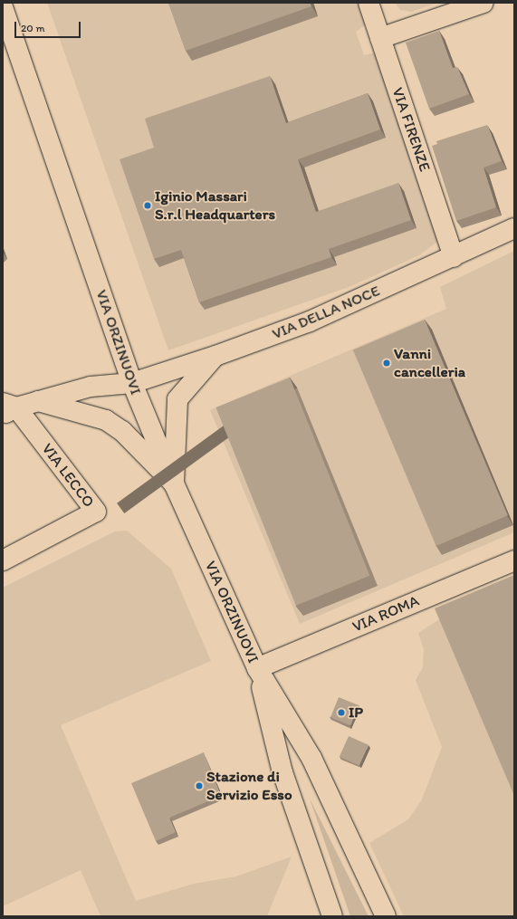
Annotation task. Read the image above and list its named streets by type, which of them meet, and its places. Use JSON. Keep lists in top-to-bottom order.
{
  "streets": {
    "street": [
      "VIA FIRENZE",
      "VIA DELLA NOCE",
      "VIA ORZINUOVI",
      "VIA LECCO",
      "VIA ROMA"
    ]
  },
  "crossings": [
    ["VIA FIRENZE", "VIA DELLA NOCE"],
    ["VIA DELLA NOCE", "VIA ORZINUOVI"],
    ["VIA DELLA NOCE", "VIA LECCO"],
    ["VIA ORZINUOVI", "VIA ROMA"]
  ],
  "places": [
    "Iginio Massari S.r.l Headquarters",
    "Vanni cancelleria",
    "IP",
    "Stazione di Servizio Esso"
  ],
  "scale_bar": "20 m"
}
